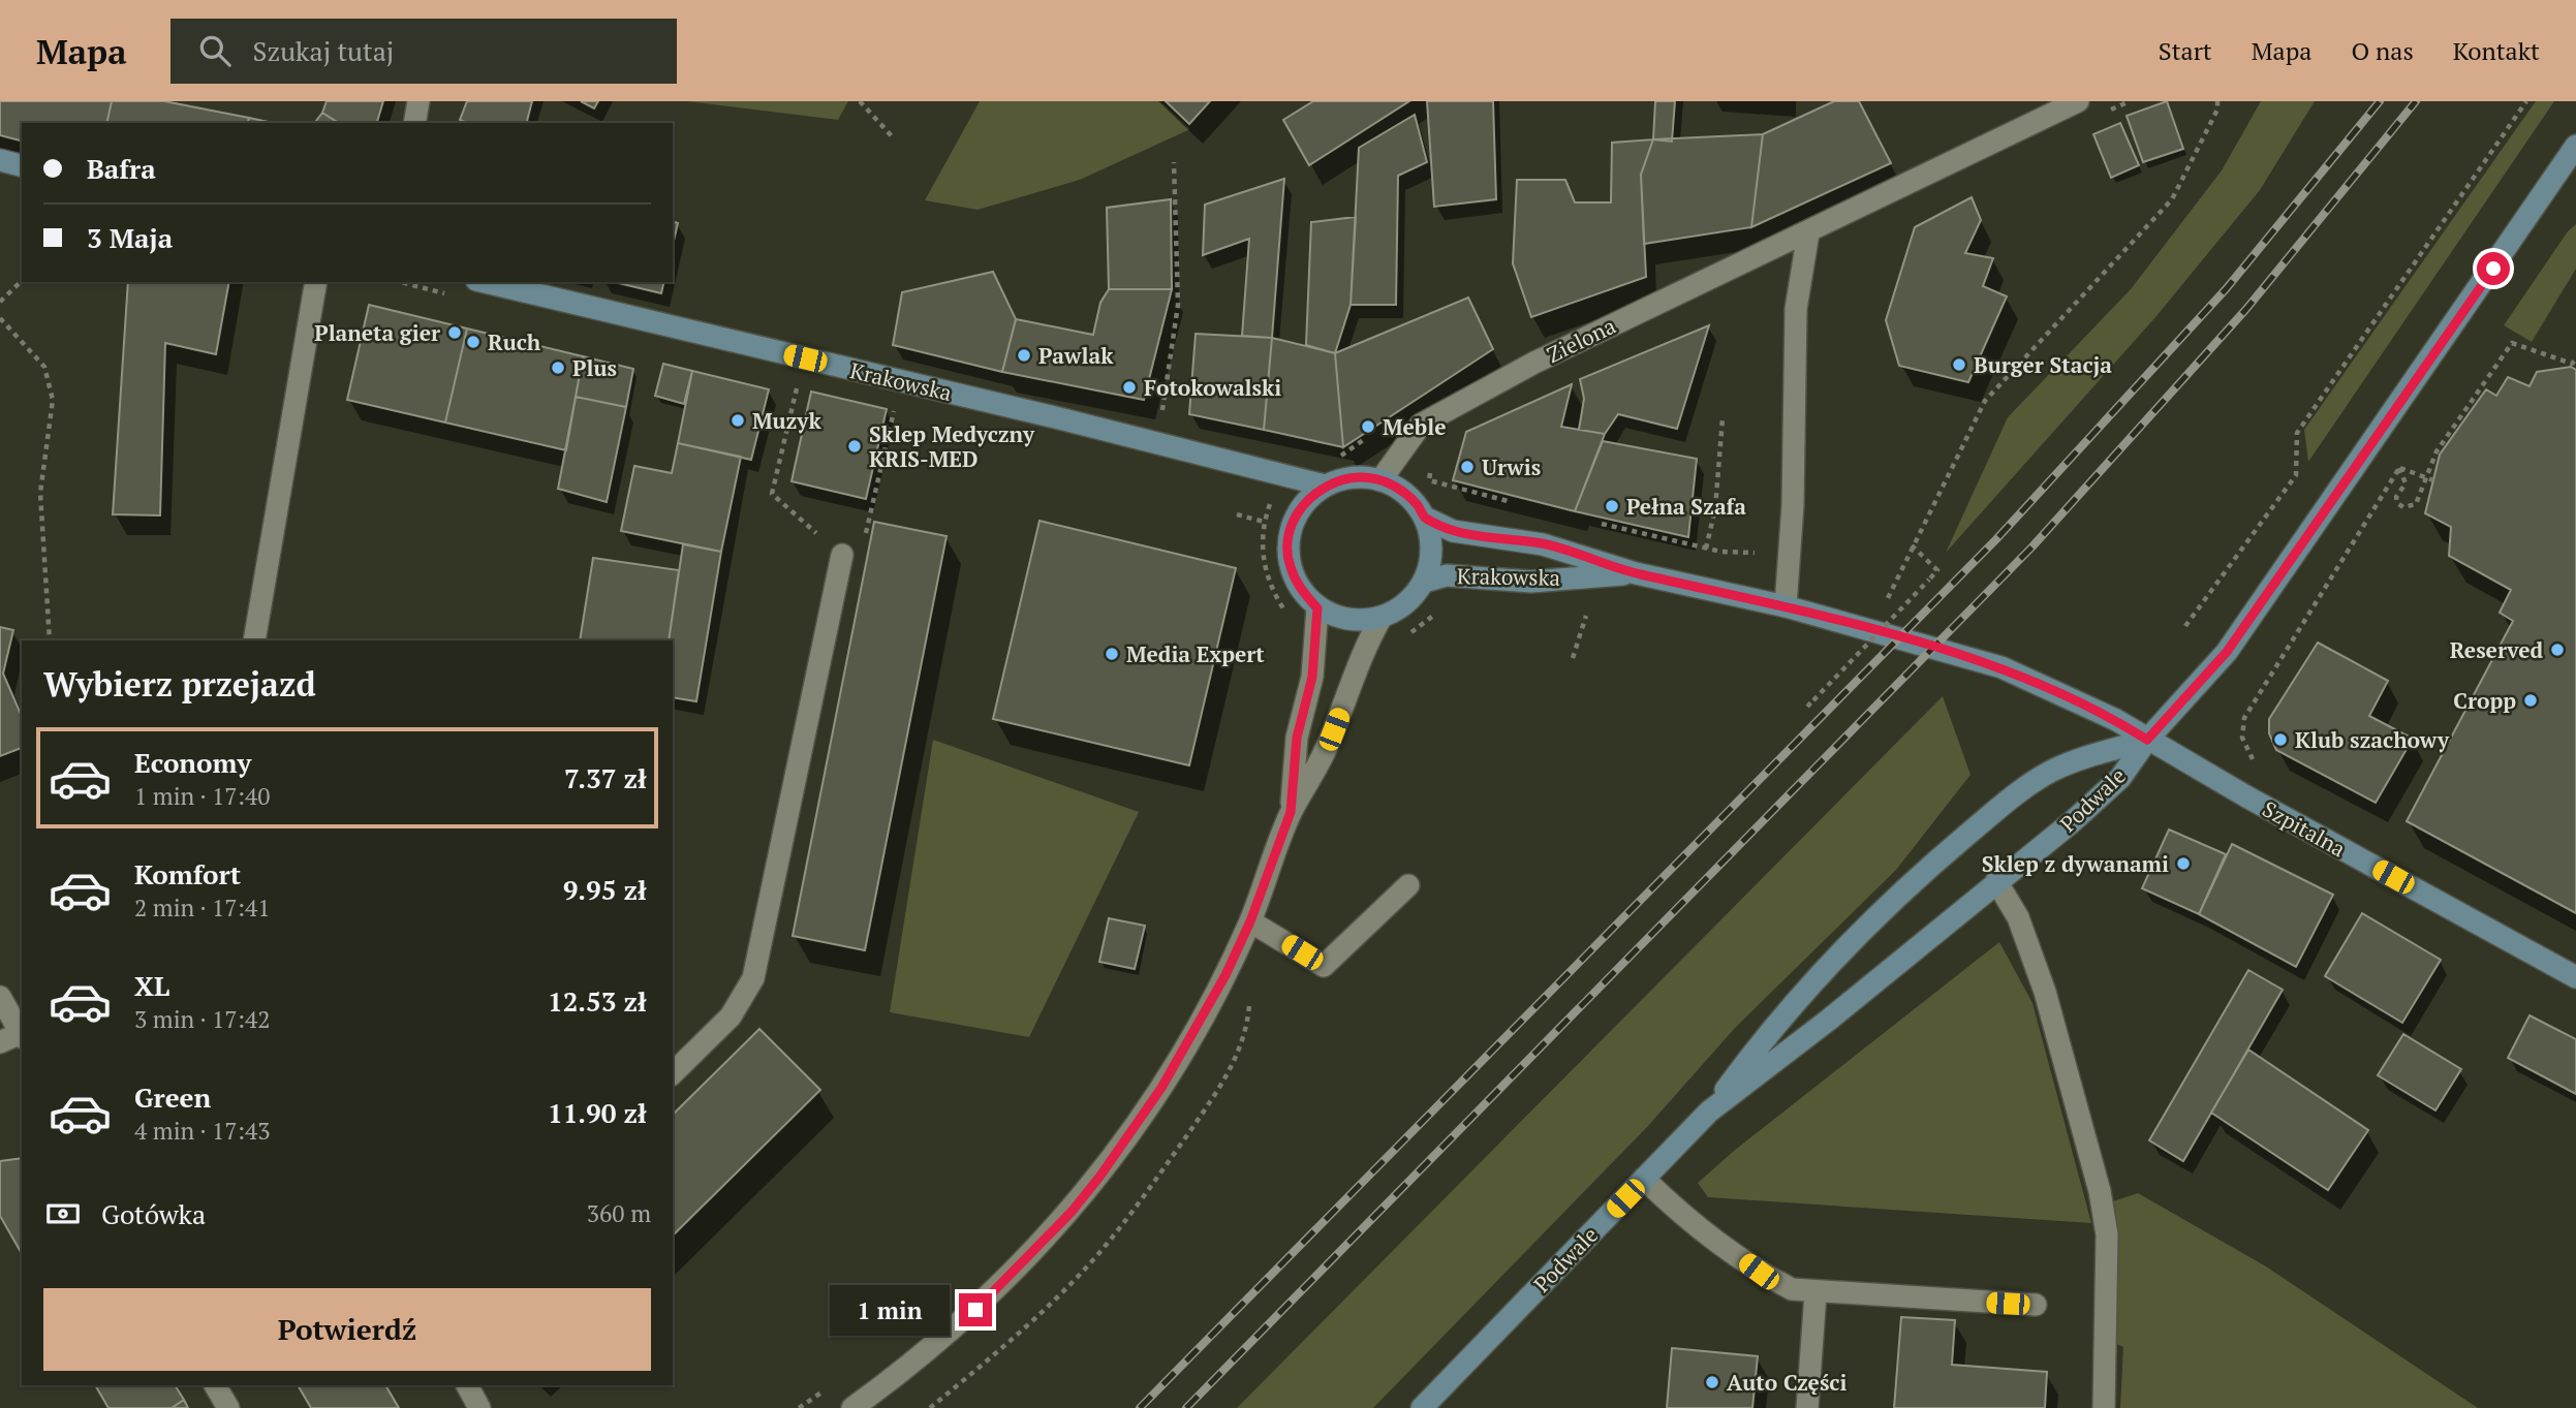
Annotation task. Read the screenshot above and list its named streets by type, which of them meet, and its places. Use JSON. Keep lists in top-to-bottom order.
{
  "streets": {
    "street": [
      "Zielona",
      "Krakowska",
      "Podwale",
      "Szpitalna"
    ]
  },
  "crossings": [
    ["Zielona", "Krakowska"],
    ["Krakowska", "Podwale"],
    ["Krakowska", "Szpitalna"],
    ["Podwale", "Szpitalna"]
  ],
  "places": [
    "Planeta gier",
    "Ruch",
    "Pawlak",
    "Burger Stacja",
    "Plus",
    "Fotokowalski",
    "Muzyk",
    "Meble",
    "Sklep Medyczny KRIS-MED",
    "Urwis",
    "Pełna Szafa",
    "Reserved",
    "Media Expert",
    "Cropp",
    "Klub szachowy",
    "Sklep z dywanami",
    "Auto Części"
  ],
  "page": {
    "header": "Mapa",
    "search": "Szukaj tutaj",
    "nav": [
      "Start",
      "Mapa",
      "O nas",
      "Kontakt"
    ],
    "banner": ["Bafra", "3 Maja"],
    "heading": "Wybierz przejazd",
    "list": [
      {
        "name": "Economy",
        "note": "1 min · 17:40",
        "value": "7.37 zł"
      },
      {
        "name": "Komfort",
        "note": "2 min · 17:41",
        "value": "9.95 zł"
      },
      {
        "name": "XL",
        "note": "3 min · 17:42",
        "value": "12.53 zł"
      },
      {
        "name": "Green",
        "note": "4 min · 17:43",
        "value": "11.90 zł"
      }
    ],
    "pay": ["Gotówka", "360 m"],
    "buttons": "Potwierdź",
    "bubble": "1 min"
  }
}
